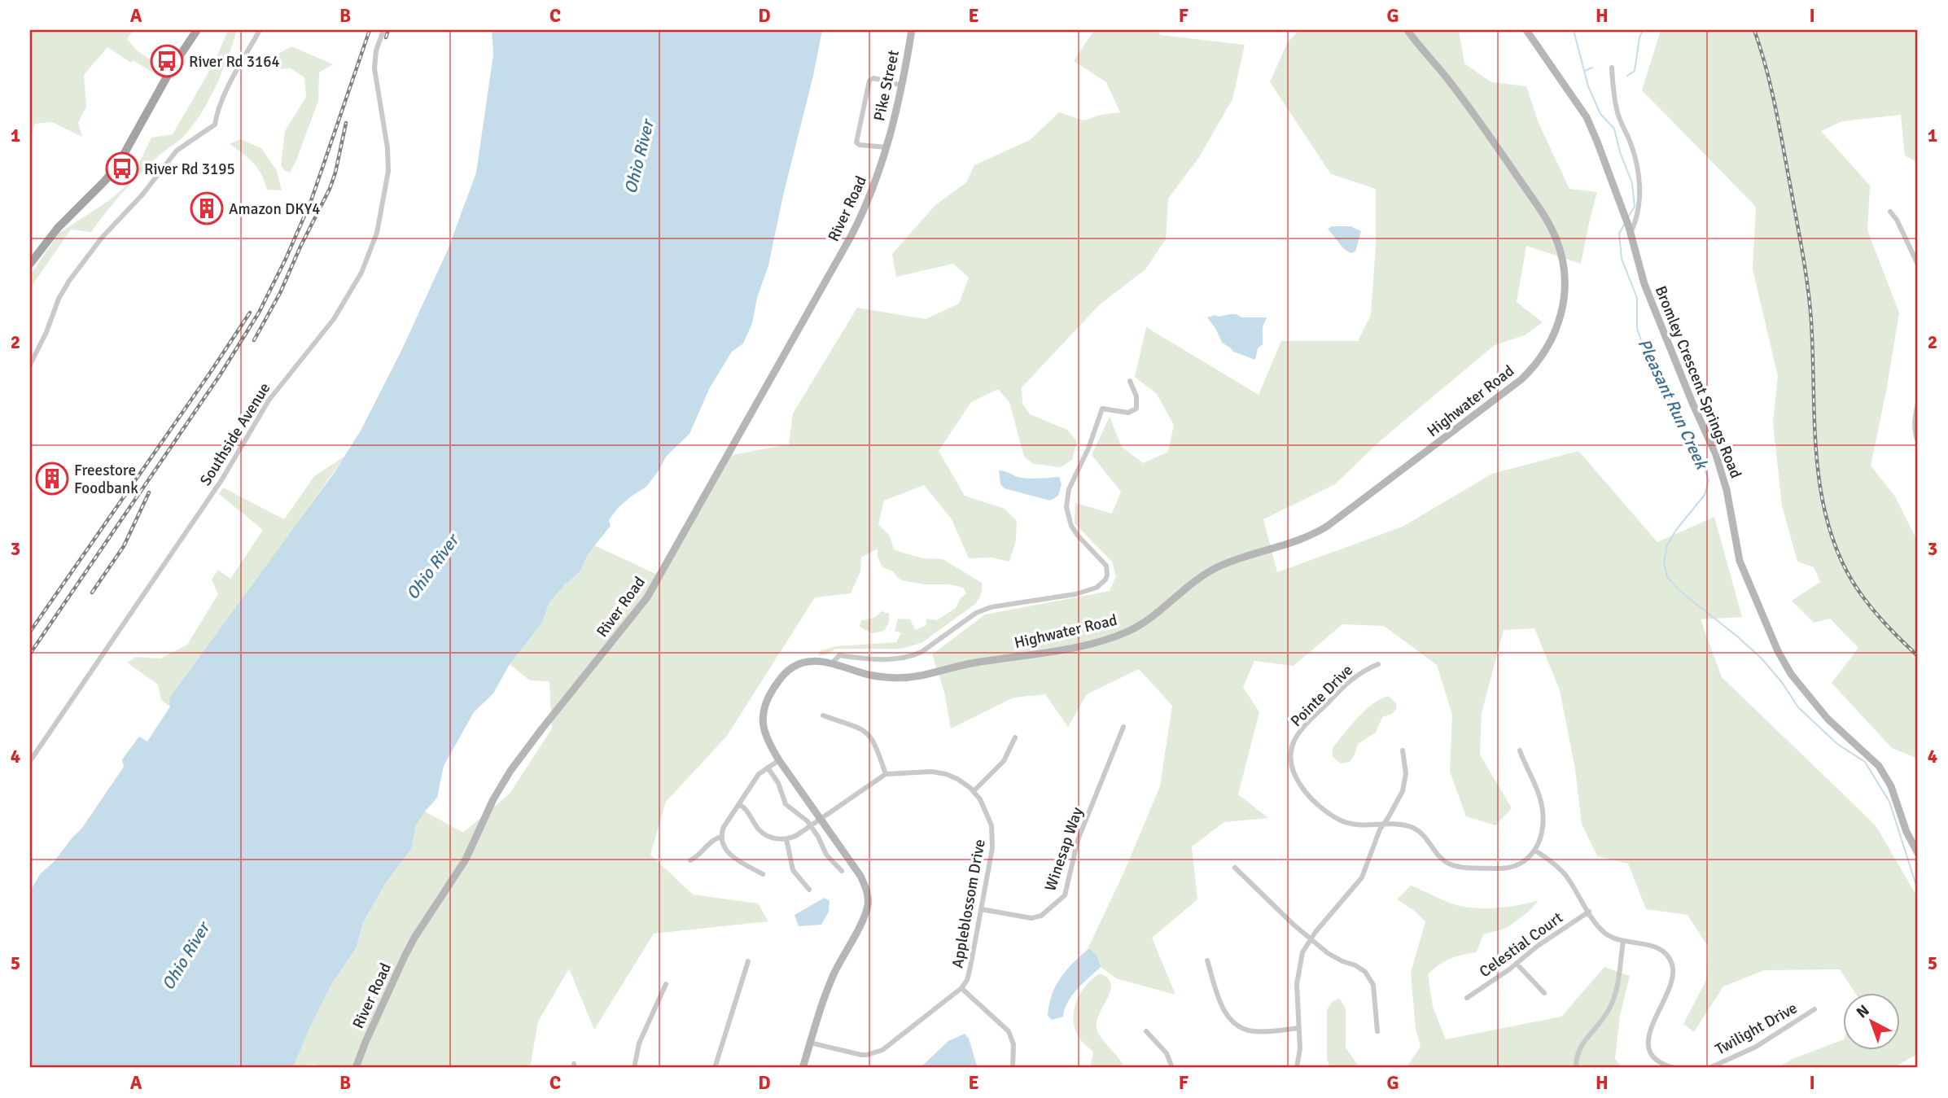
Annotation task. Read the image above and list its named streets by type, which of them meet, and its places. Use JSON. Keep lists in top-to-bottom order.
{
  "streets": {
    "street": [
      "Pike Street",
      "River Road",
      "Bromley Crescent Springs Road",
      "Highwater Road",
      "Southside Avenue",
      "Pointe Drive",
      "Winesap Way",
      "Appleblossom Drive",
      "Celestial Court",
      "Twilight Drive"
    ]
  },
  "crossings": [
    ["Pike Street", "River Road"],
    ["Highwater Road", "Appleblossom Drive"],
    ["Winesap Way", "Appleblossom Drive"]
  ],
  "water": ["Ohio River", "Pleasant Run Creek"],
  "places": {
    "bus stop": ["River Rd 3164", "River Rd 3195"],
    "building": ["Amazon DKY4", "Freestore Foodbank"]
  },
  "north": "top left",
  "grid": {
    "columns": [
      "A",
      "B",
      "C",
      "D",
      "E",
      "F",
      "G",
      "H",
      "I"
    ],
    "rows": [
      "1",
      "2",
      "3",
      "4",
      "5"
    ]
  }
}
